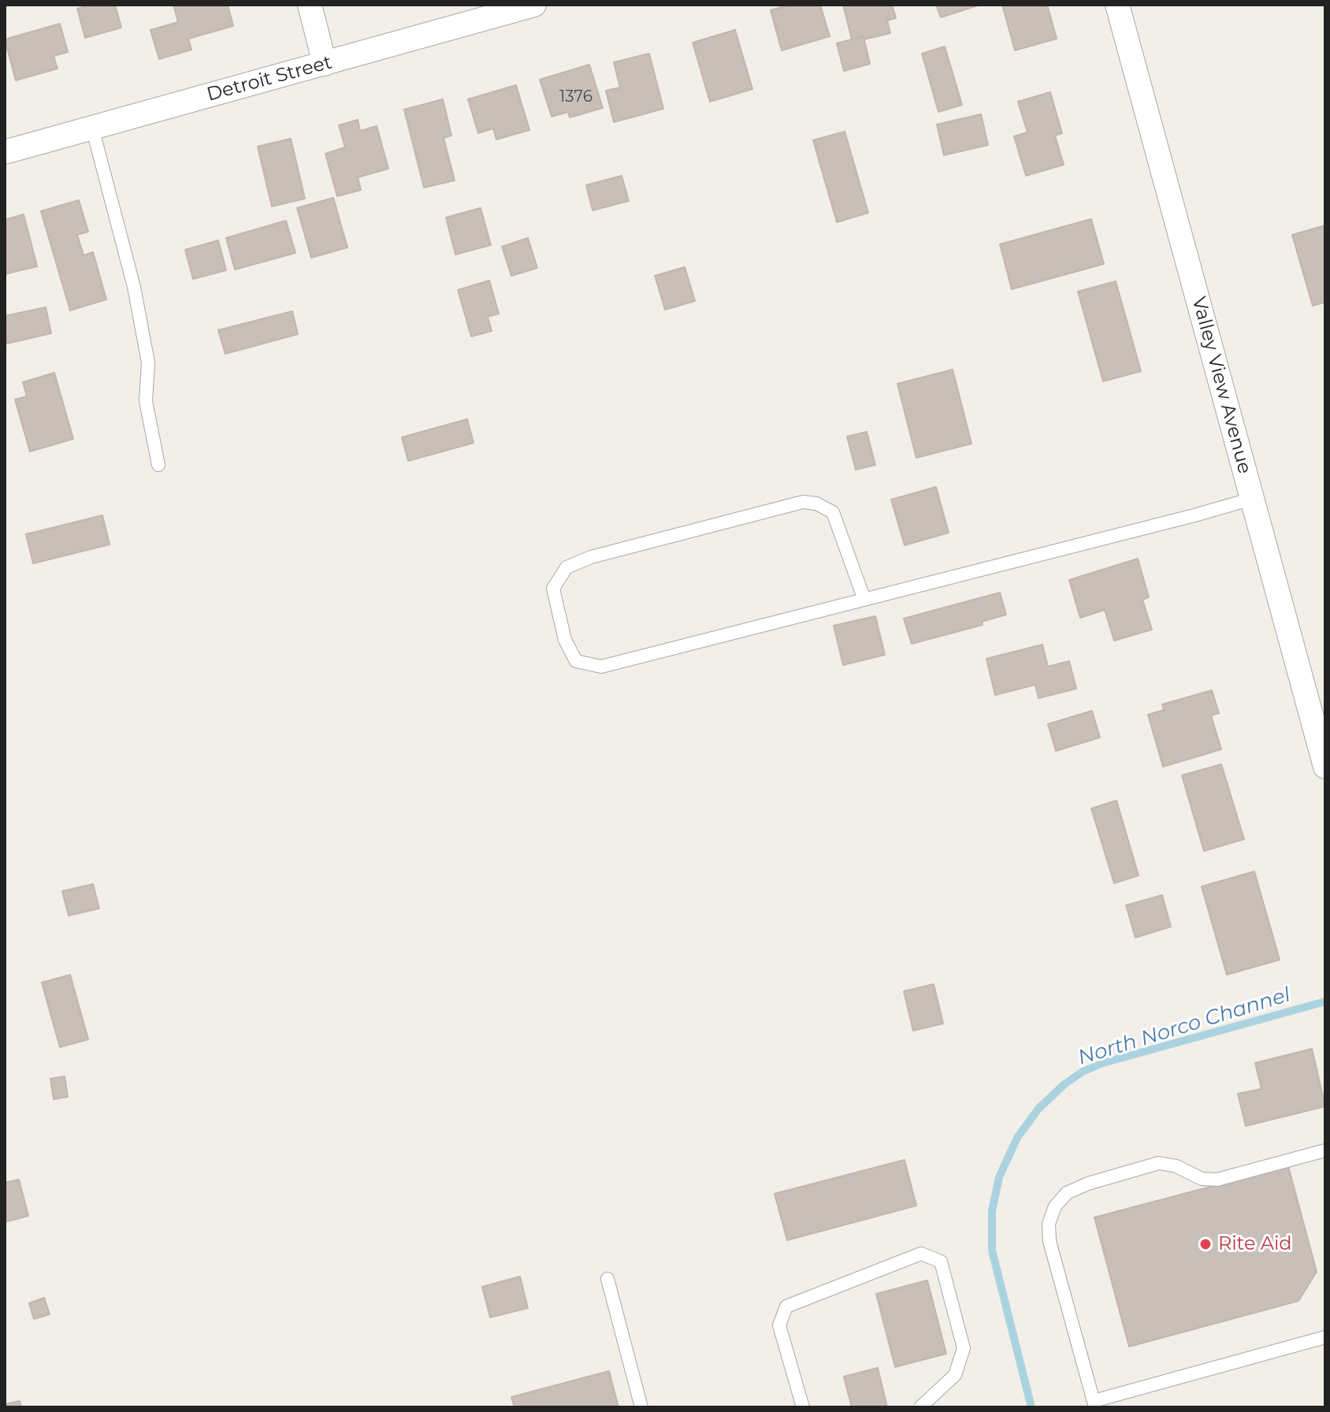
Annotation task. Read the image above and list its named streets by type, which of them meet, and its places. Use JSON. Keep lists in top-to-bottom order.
{
  "streets": {
    "street": ["Detroit Street", "Valley View Avenue"]
  },
  "water": ["North Norco Channel"],
  "places": ["Rite Aid"],
  "house_numbers": ["1376"]
}
